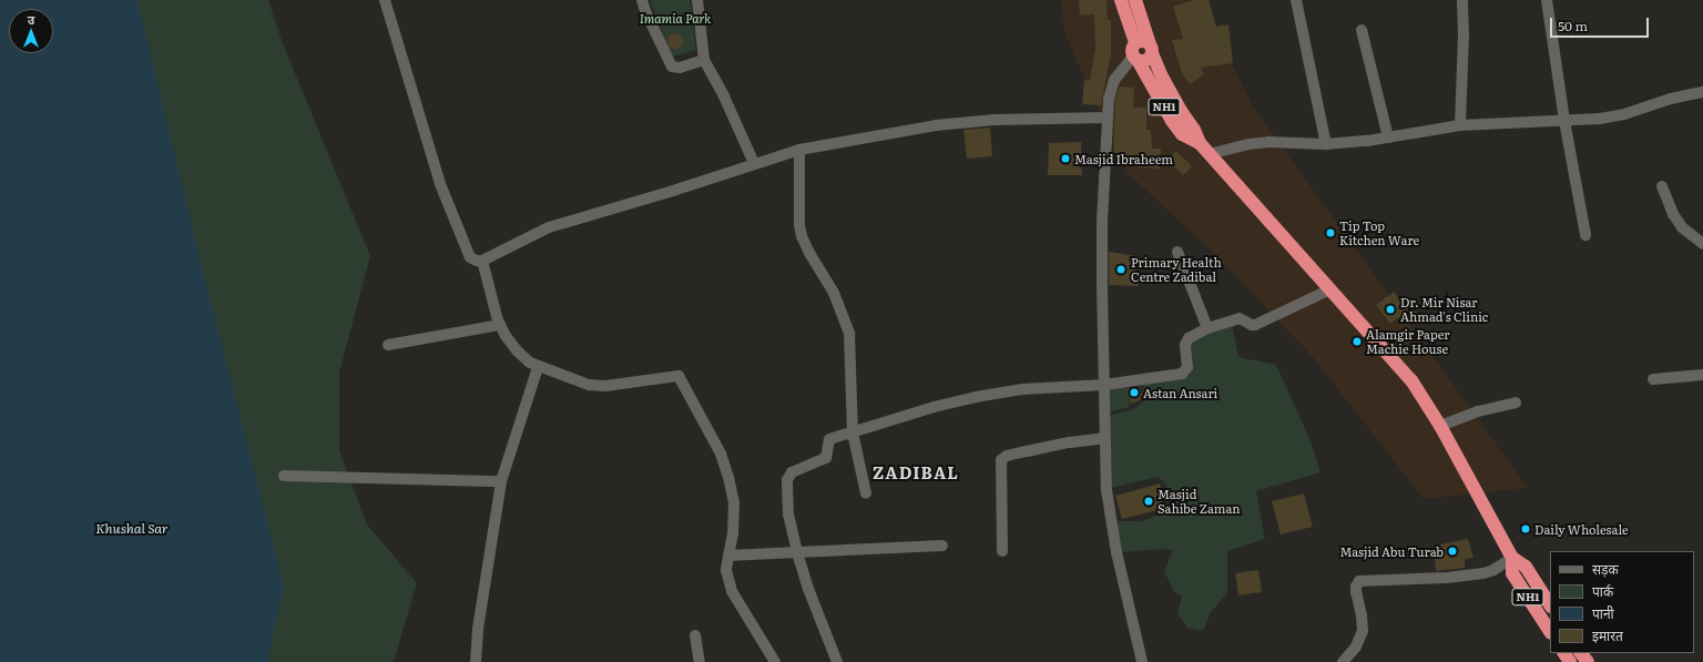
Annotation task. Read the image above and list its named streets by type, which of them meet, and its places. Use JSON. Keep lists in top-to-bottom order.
{
  "streets": {
    "highway": ["NH1"]
  },
  "districts": ["ZADIBAL"],
  "water": ["Khushal Sar"],
  "parks": ["Imamia Park"],
  "places": [
    "Masjid Ibraheem",
    "Tip Top Kitchen Ware",
    "Primary Health Centre Zadibal",
    "Dr. Mir Nisar Ahmad's Clinic",
    "Alamgir Paper Machie House",
    "Astan Ansari",
    "Masjid Sahibe Zaman",
    "Daily Wholesale",
    "Masjid Abu Turab"
  ],
  "legend": [
    "सड़क",
    "पार्क",
    "पानी",
    "इमारत"
  ],
  "scale_bar": "50 m",
  "north": "top"
}
